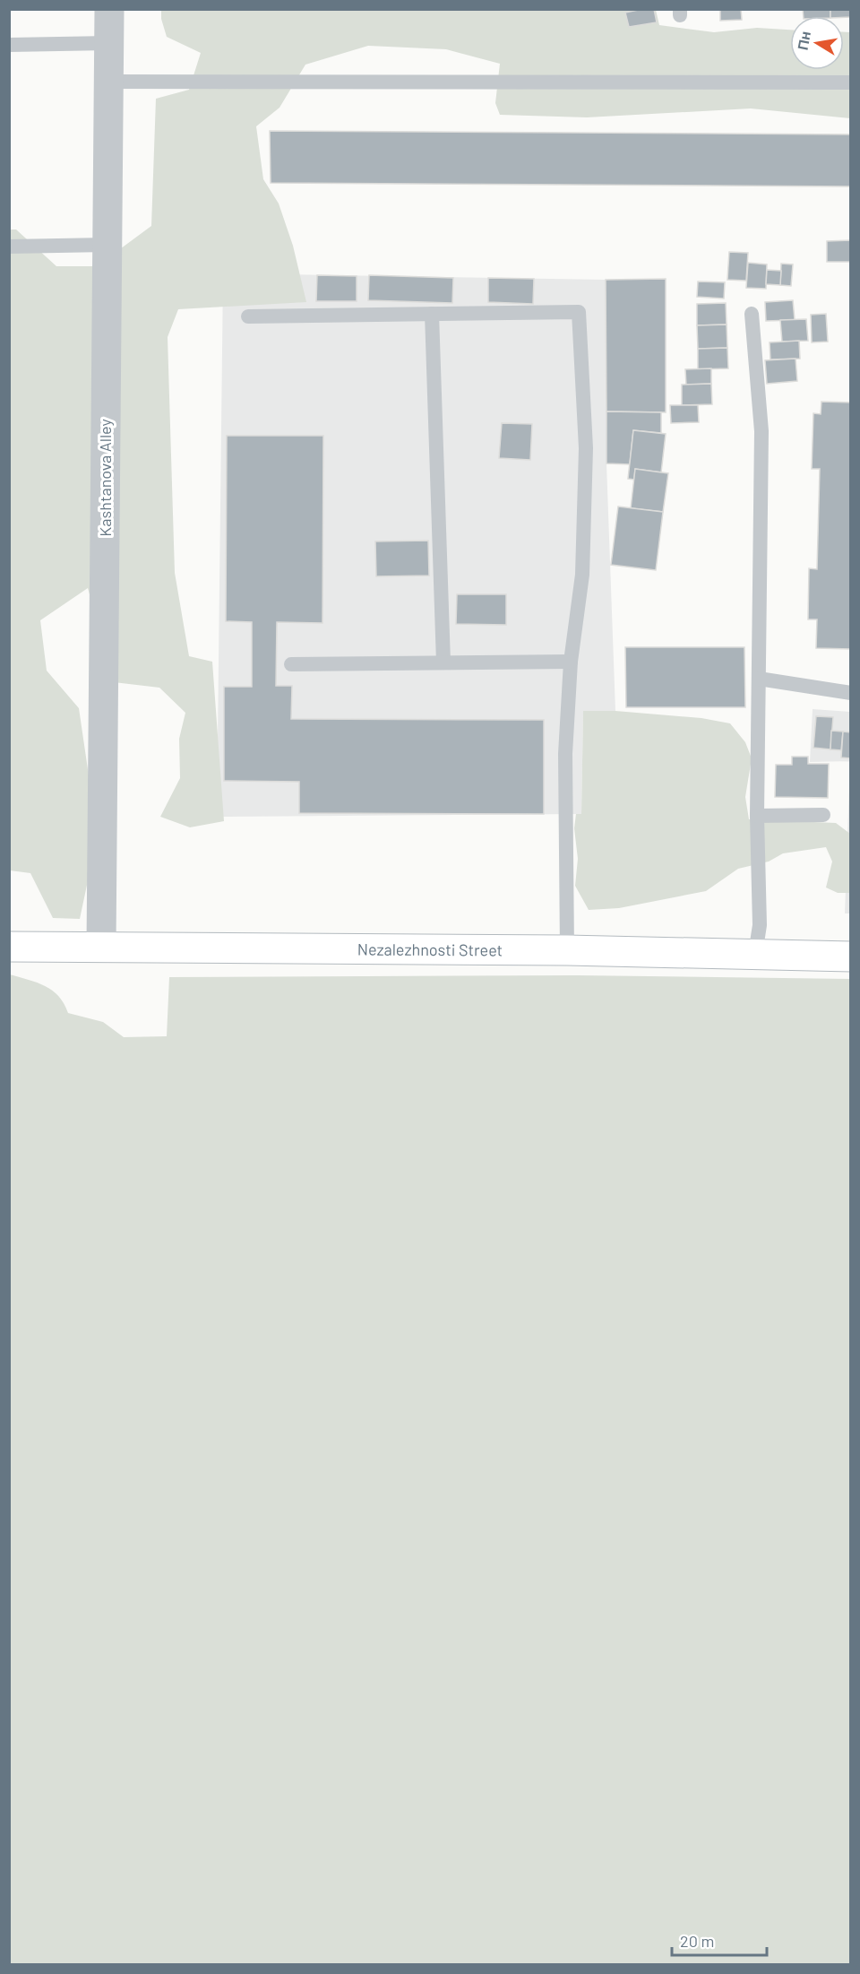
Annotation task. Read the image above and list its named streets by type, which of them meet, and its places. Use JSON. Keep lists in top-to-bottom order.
{
  "streets": {
    "main road": ["Nezalezhnosti Street"],
    "street": ["Kashtanova Alley"]
  },
  "crossings": [
    ["Kashtanova Alley", "Nezalezhnosti Street"]
  ],
  "scale_bar": "20 m",
  "north": "left"
}
